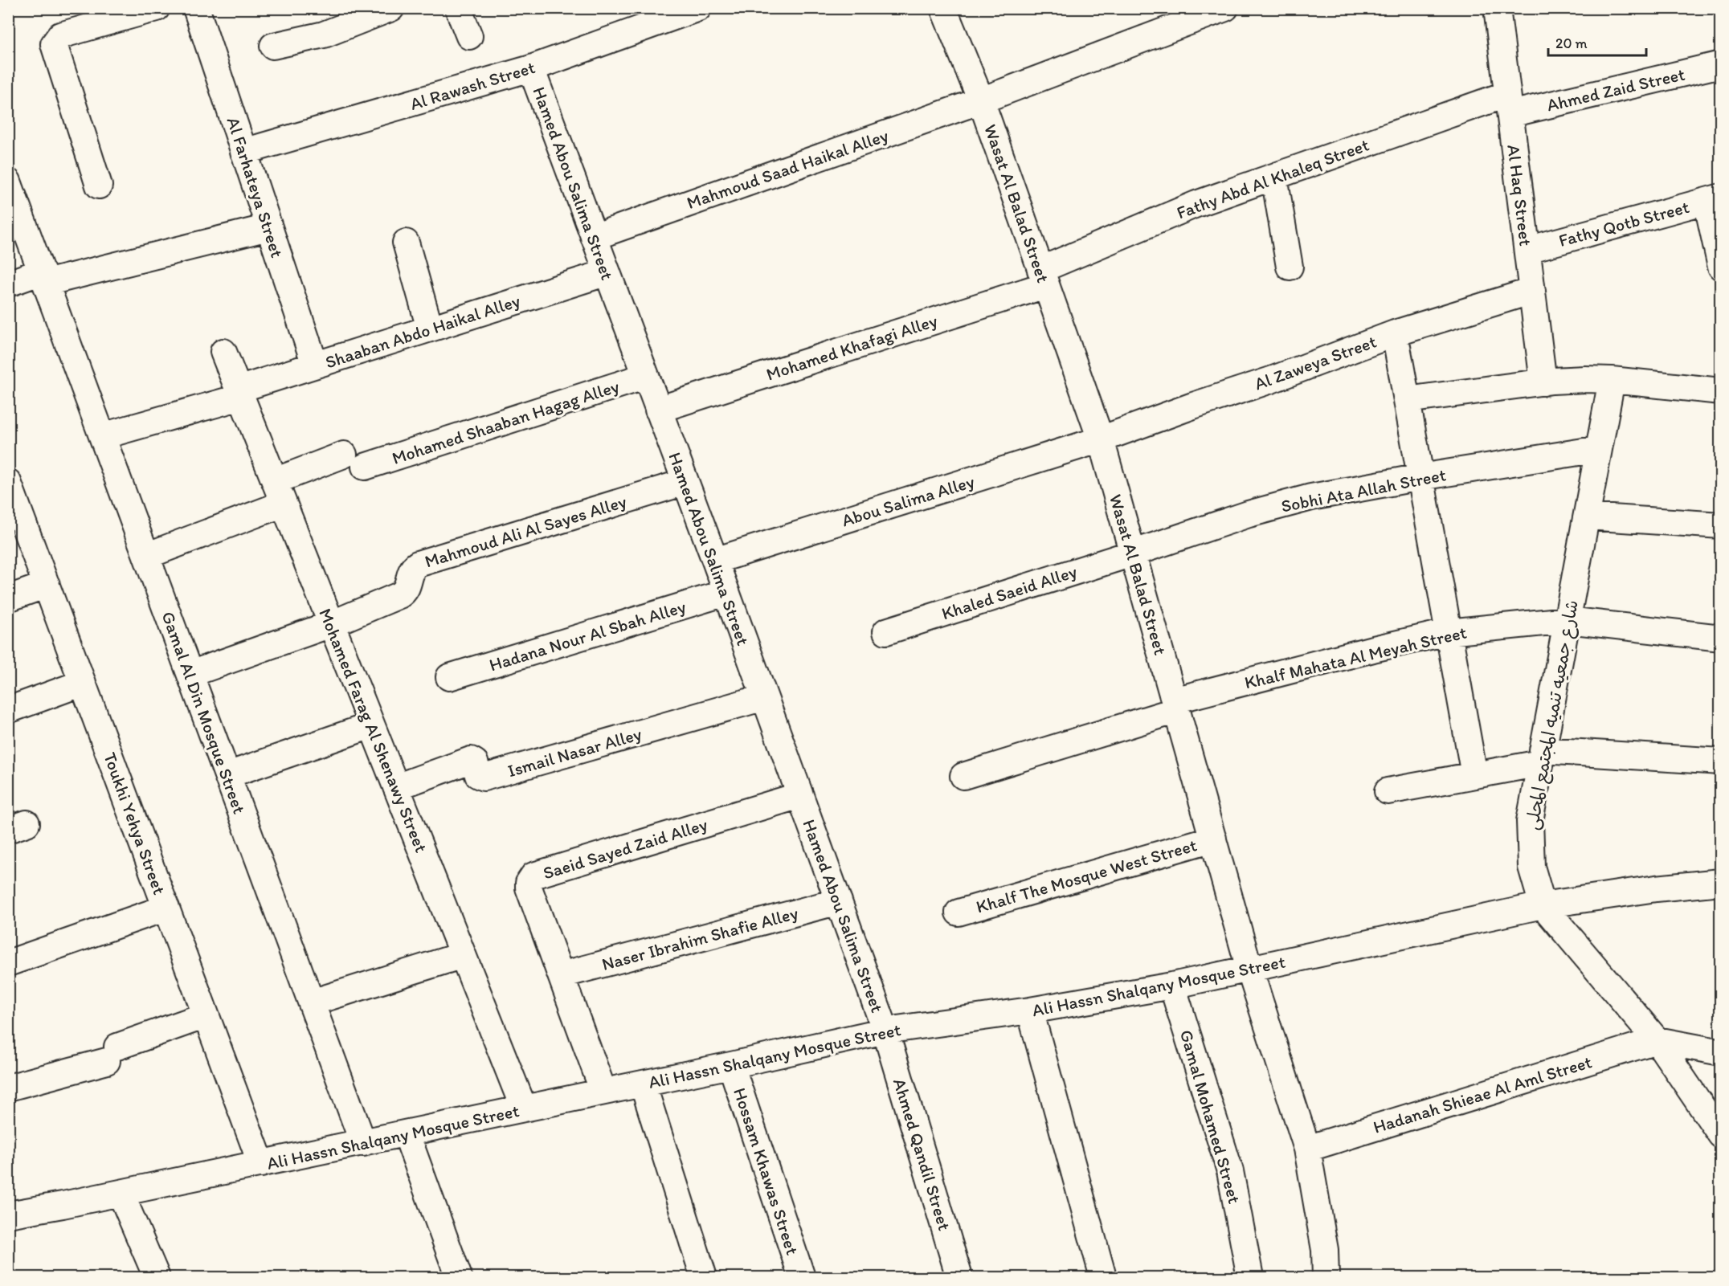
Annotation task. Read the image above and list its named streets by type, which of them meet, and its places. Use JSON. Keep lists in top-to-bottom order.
{
  "streets": {
    "street": [
      "Al Rawash Street",
      "Ahmed Zaid Street",
      "Mahmoud Saad Haikal Alley",
      "Fathy Abd Al Khaleq Street",
      "Hamed Abou Salima Street",
      "Al Farhateya Street",
      "Al Haq Street",
      "Wasat Al Balad Street",
      "Fathy Qotb Street",
      "Shaaban Abdo Haikal Alley",
      "Mohamed Khafagi Alley",
      "Al Zaweya Street",
      "Mohamed Shaaban Hagag Alley",
      "Sobhi Ata Allah Street",
      "Abou Salima Alley",
      "Mahmoud Ali Al Sayes Alley",
      "Khaled Saeid Alley",
      "Hadana Nour Al Sbah Alley",
      "Khalf Mahata Al Meyah Street",
      "Gamal Al Din Mosque Street",
      "شارع جمعيه تنميه المجتمع المحلى",
      "Mohamed Farag Al Shenawy Street",
      "Ismail Nasar Alley",
      "Toukhi Yehya Street",
      "Saeid Sayed Zaid Alley",
      "Khalf The Mosque West Street",
      "Naser Ibrahim Shafie Alley",
      "Ali Hassn Shalqany Mosque Street",
      "Hadanah Shieae Al Aml Street",
      "Gamal Mohamed Street",
      "Ahmed Qandil Street",
      "Hossam Khawas Street"
    ]
  },
  "crossings": [
    ["Al Rawash Street", "Hamed Abou Salima Street"],
    ["Al Rawash Street", "Al Farhateya Street"],
    ["Ahmed Zaid Street", "Fathy Abd Al Khaleq Street"],
    ["Ahmed Zaid Street", "Al Haq Street"],
    ["Mahmoud Saad Haikal Alley", "Hamed Abou Salima Street"],
    ["Mahmoud Saad Haikal Alley", "Wasat Al Balad Street"],
    ["Fathy Abd Al Khaleq Street", "Al Haq Street"],
    ["Fathy Abd Al Khaleq Street", "Wasat Al Balad Street"],
    ["Fathy Abd Al Khaleq Street", "Mohamed Khafagi Alley"],
    ["Hamed Abou Salima Street", "Shaaban Abdo Haikal Alley"],
    ["Hamed Abou Salima Street", "Mohamed Khafagi Alley"],
    ["Hamed Abou Salima Street", "Mohamed Shaaban Hagag Alley"],
    ["Hamed Abou Salima Street", "Abou Salima Alley"],
    ["Hamed Abou Salima Street", "Mahmoud Ali Al Sayes Alley"],
    ["Hamed Abou Salima Street", "Hadana Nour Al Sbah Alley"],
    ["Hamed Abou Salima Street", "Ismail Nasar Alley"],
    ["Hamed Abou Salima Street", "Saeid Sayed Zaid Alley"],
    ["Hamed Abou Salima Street", "Naser Ibrahim Shafie Alley"],
    ["Hamed Abou Salima Street", "Ali Hassn Shalqany Mosque Street"],
    ["Hamed Abou Salima Street", "Ahmed Qandil Street"],
    ["Al Farhateya Street", "Shaaban Abdo Haikal Alley"],
    ["Al Haq Street", "Fathy Qotb Street"],
    ["Al Haq Street", "Al Zaweya Street"],
    ["Wasat Al Balad Street", "Mohamed Khafagi Alley"],
    ["Wasat Al Balad Street", "Al Zaweya Street"],
    ["Wasat Al Balad Street", "Sobhi Ata Allah Street"],
    ["Wasat Al Balad Street", "Abou Salima Alley"],
    ["Wasat Al Balad Street", "Khaled Saeid Alley"],
    ["Wasat Al Balad Street", "Khalf Mahata Al Meyah Street"],
    ["Wasat Al Balad Street", "Khalf The Mosque West Street"],
    ["Wasat Al Balad Street", "Ali Hassn Shalqany Mosque Street"],
    ["Wasat Al Balad Street", "Hadanah Shieae Al Aml Street"],
    ["Shaaban Abdo Haikal Alley", "Gamal Al Din Mosque Street"],
    ["Shaaban Abdo Haikal Alley", "Mohamed Farag Al Shenawy Street"],
    ["Al Zaweya Street", "Abou Salima Alley"],
    ["Mohamed Shaaban Hagag Alley", "Mohamed Farag Al Shenawy Street"],
    ["Sobhi Ata Allah Street", "Khaled Saeid Alley"],
    ["Sobhi Ata Allah Street", "شارع جمعيه تنميه المجتمع المحلى"],
    ["Mahmoud Ali Al Sayes Alley", "Gamal Al Din Mosque Street"],
    ["Mahmoud Ali Al Sayes Alley", "Mohamed Farag Al Shenawy Street"],
    ["Khalf Mahata Al Meyah Street", "شارع جمعيه تنميه المجتمع المحلى"],
    ["Gamal Al Din Mosque Street", "Ali Hassn Shalqany Mosque Street"],
    ["شارع جمعيه تنميه المجتمع المحلى", "Ali Hassn Shalqany Mosque Street"],
    ["شارع جمعيه تنميه المجتمع المحلى", "Hadanah Shieae Al Aml Street"],
    ["Mohamed Farag Al Shenawy Street", "Ismail Nasar Alley"],
    ["Mohamed Farag Al Shenawy Street", "Ali Hassn Shalqany Mosque Street"],
    ["Toukhi Yehya Street", "Ali Hassn Shalqany Mosque Street"],
    ["Saeid Sayed Zaid Alley", "Naser Ibrahim Shafie Alley"],
    ["Saeid Sayed Zaid Alley", "Ali Hassn Shalqany Mosque Street"],
    ["Ali Hassn Shalqany Mosque Street", "Gamal Mohamed Street"],
    ["Ali Hassn Shalqany Mosque Street", "Ahmed Qandil Street"],
    ["Ali Hassn Shalqany Mosque Street", "Hossam Khawas Street"]
  ],
  "scale_bar": "20 m"
}
